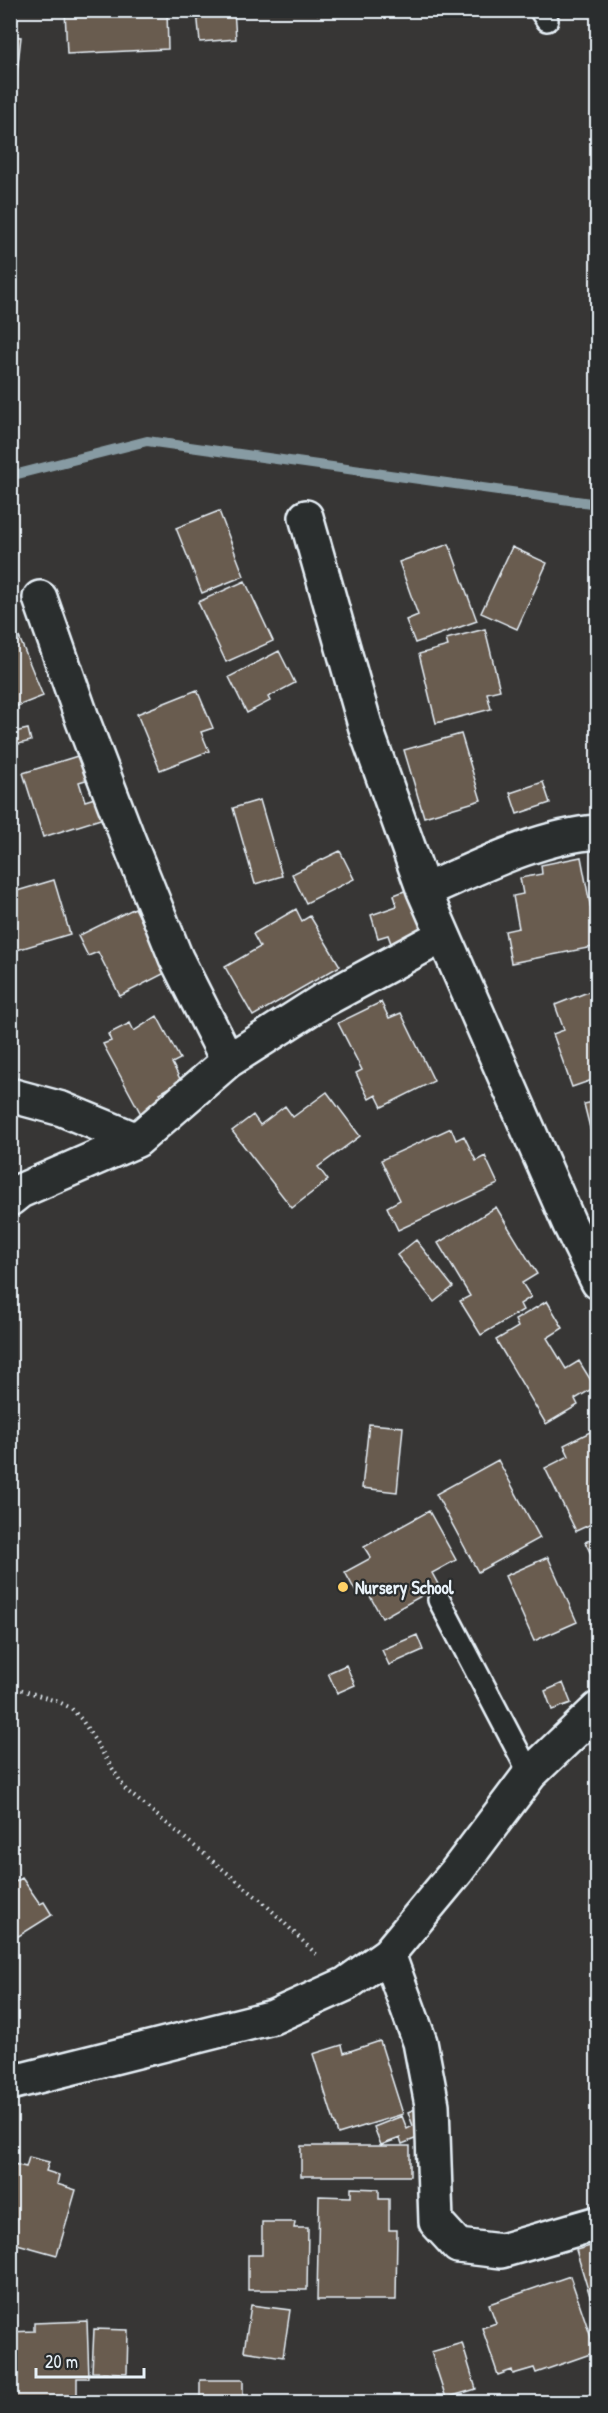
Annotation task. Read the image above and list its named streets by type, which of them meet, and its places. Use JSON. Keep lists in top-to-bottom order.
{
  "places": ["Nursery School"],
  "scale_bar": "20 m"
}
